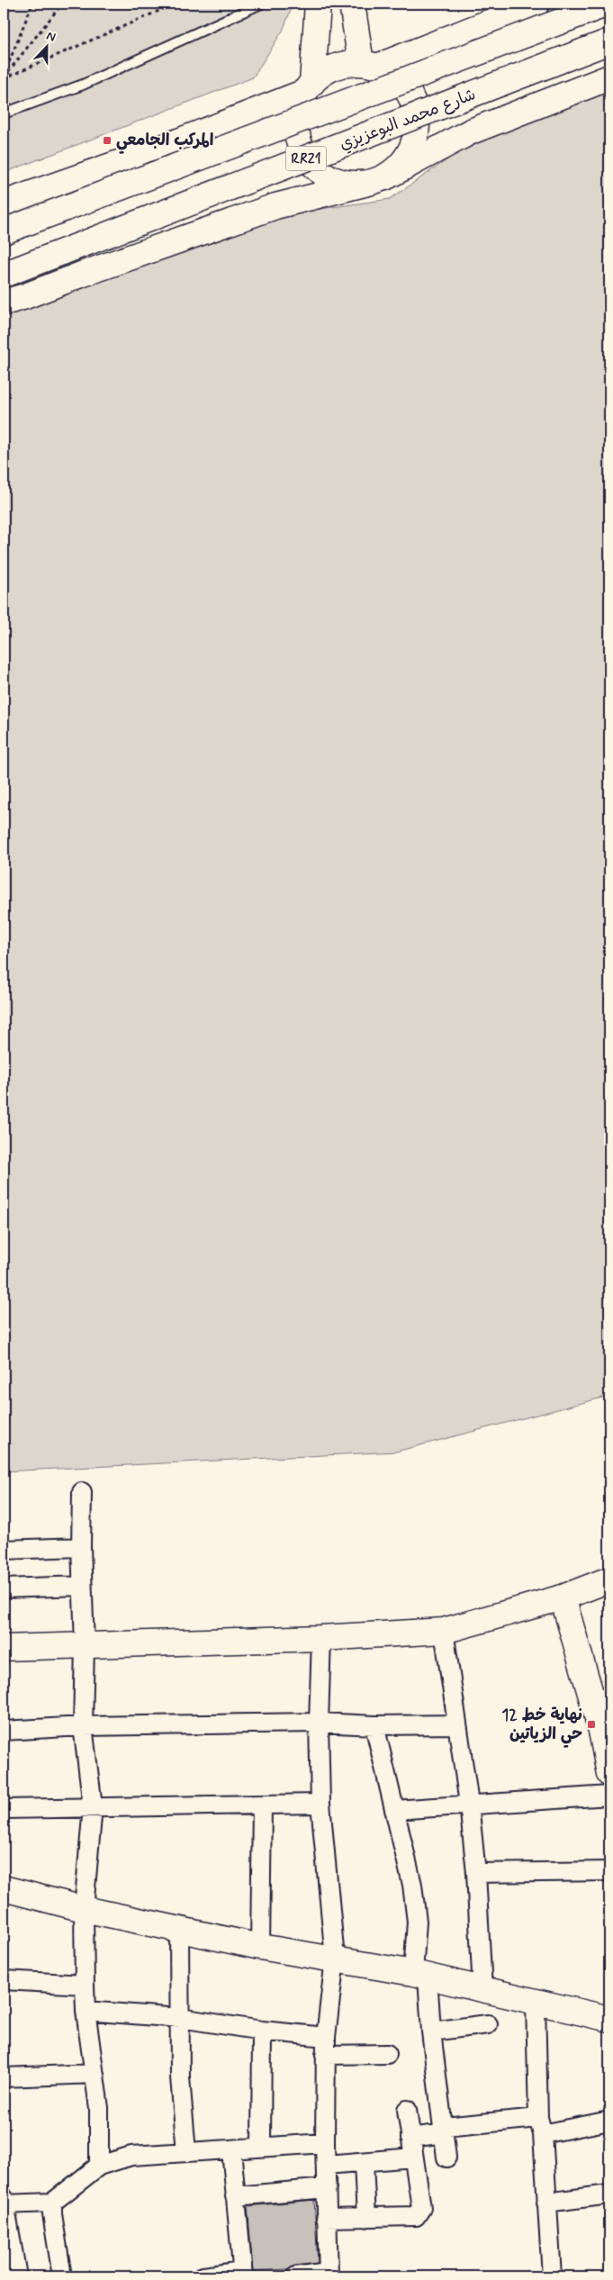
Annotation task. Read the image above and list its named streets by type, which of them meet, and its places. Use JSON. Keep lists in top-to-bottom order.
{
  "streets": {
    "main road": ["شارع محمد البوعزيزي", "RR21"]
  },
  "places": {
    "transit": ["المركب الجامعي", "نهاية خط 12 حي الزياتين"]
  },
  "north": "top"
}
